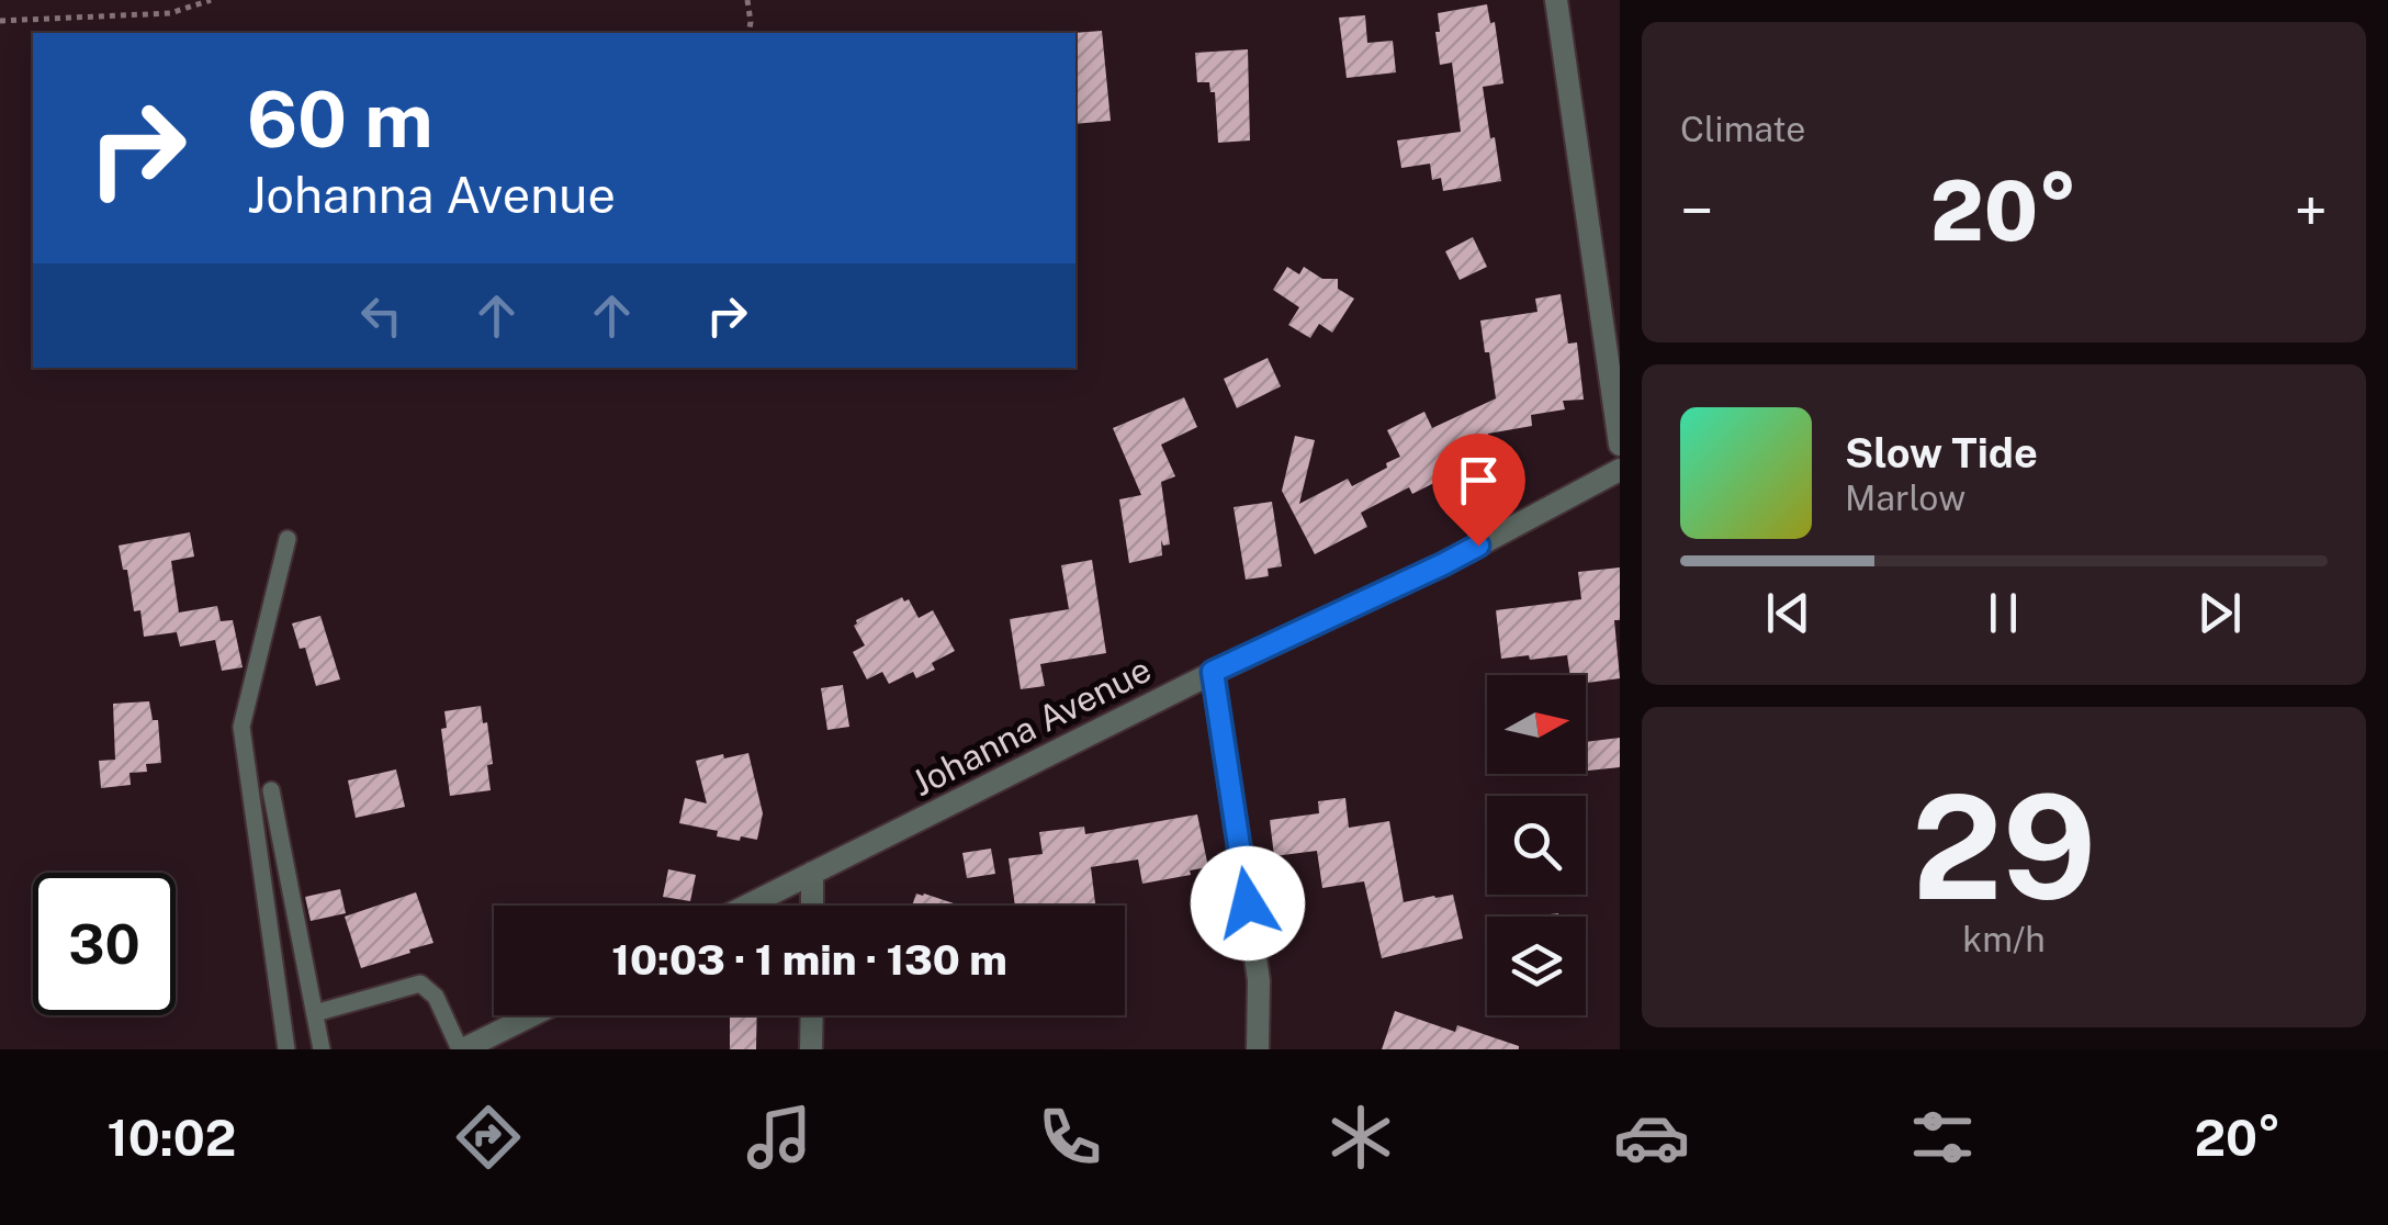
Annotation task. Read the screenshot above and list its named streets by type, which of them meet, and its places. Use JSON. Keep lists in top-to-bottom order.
{
  "streets": {
    "street": ["Johanna Avenue"]
  },
  "north": "right",
  "page": {
    "tile": [
      "Climate",
      ["29", "km/h"]
    ],
    "turn": ["60 m", "Johanna Avenue"],
    "heat": ["−", "20°", "+"],
    "song": ["Slow Tide", "Marlow"],
    "limit": "30",
    "trip": "10:03 · 1 min · 130 m",
    "tabs": ["10:02", "20°"]
  }
}
